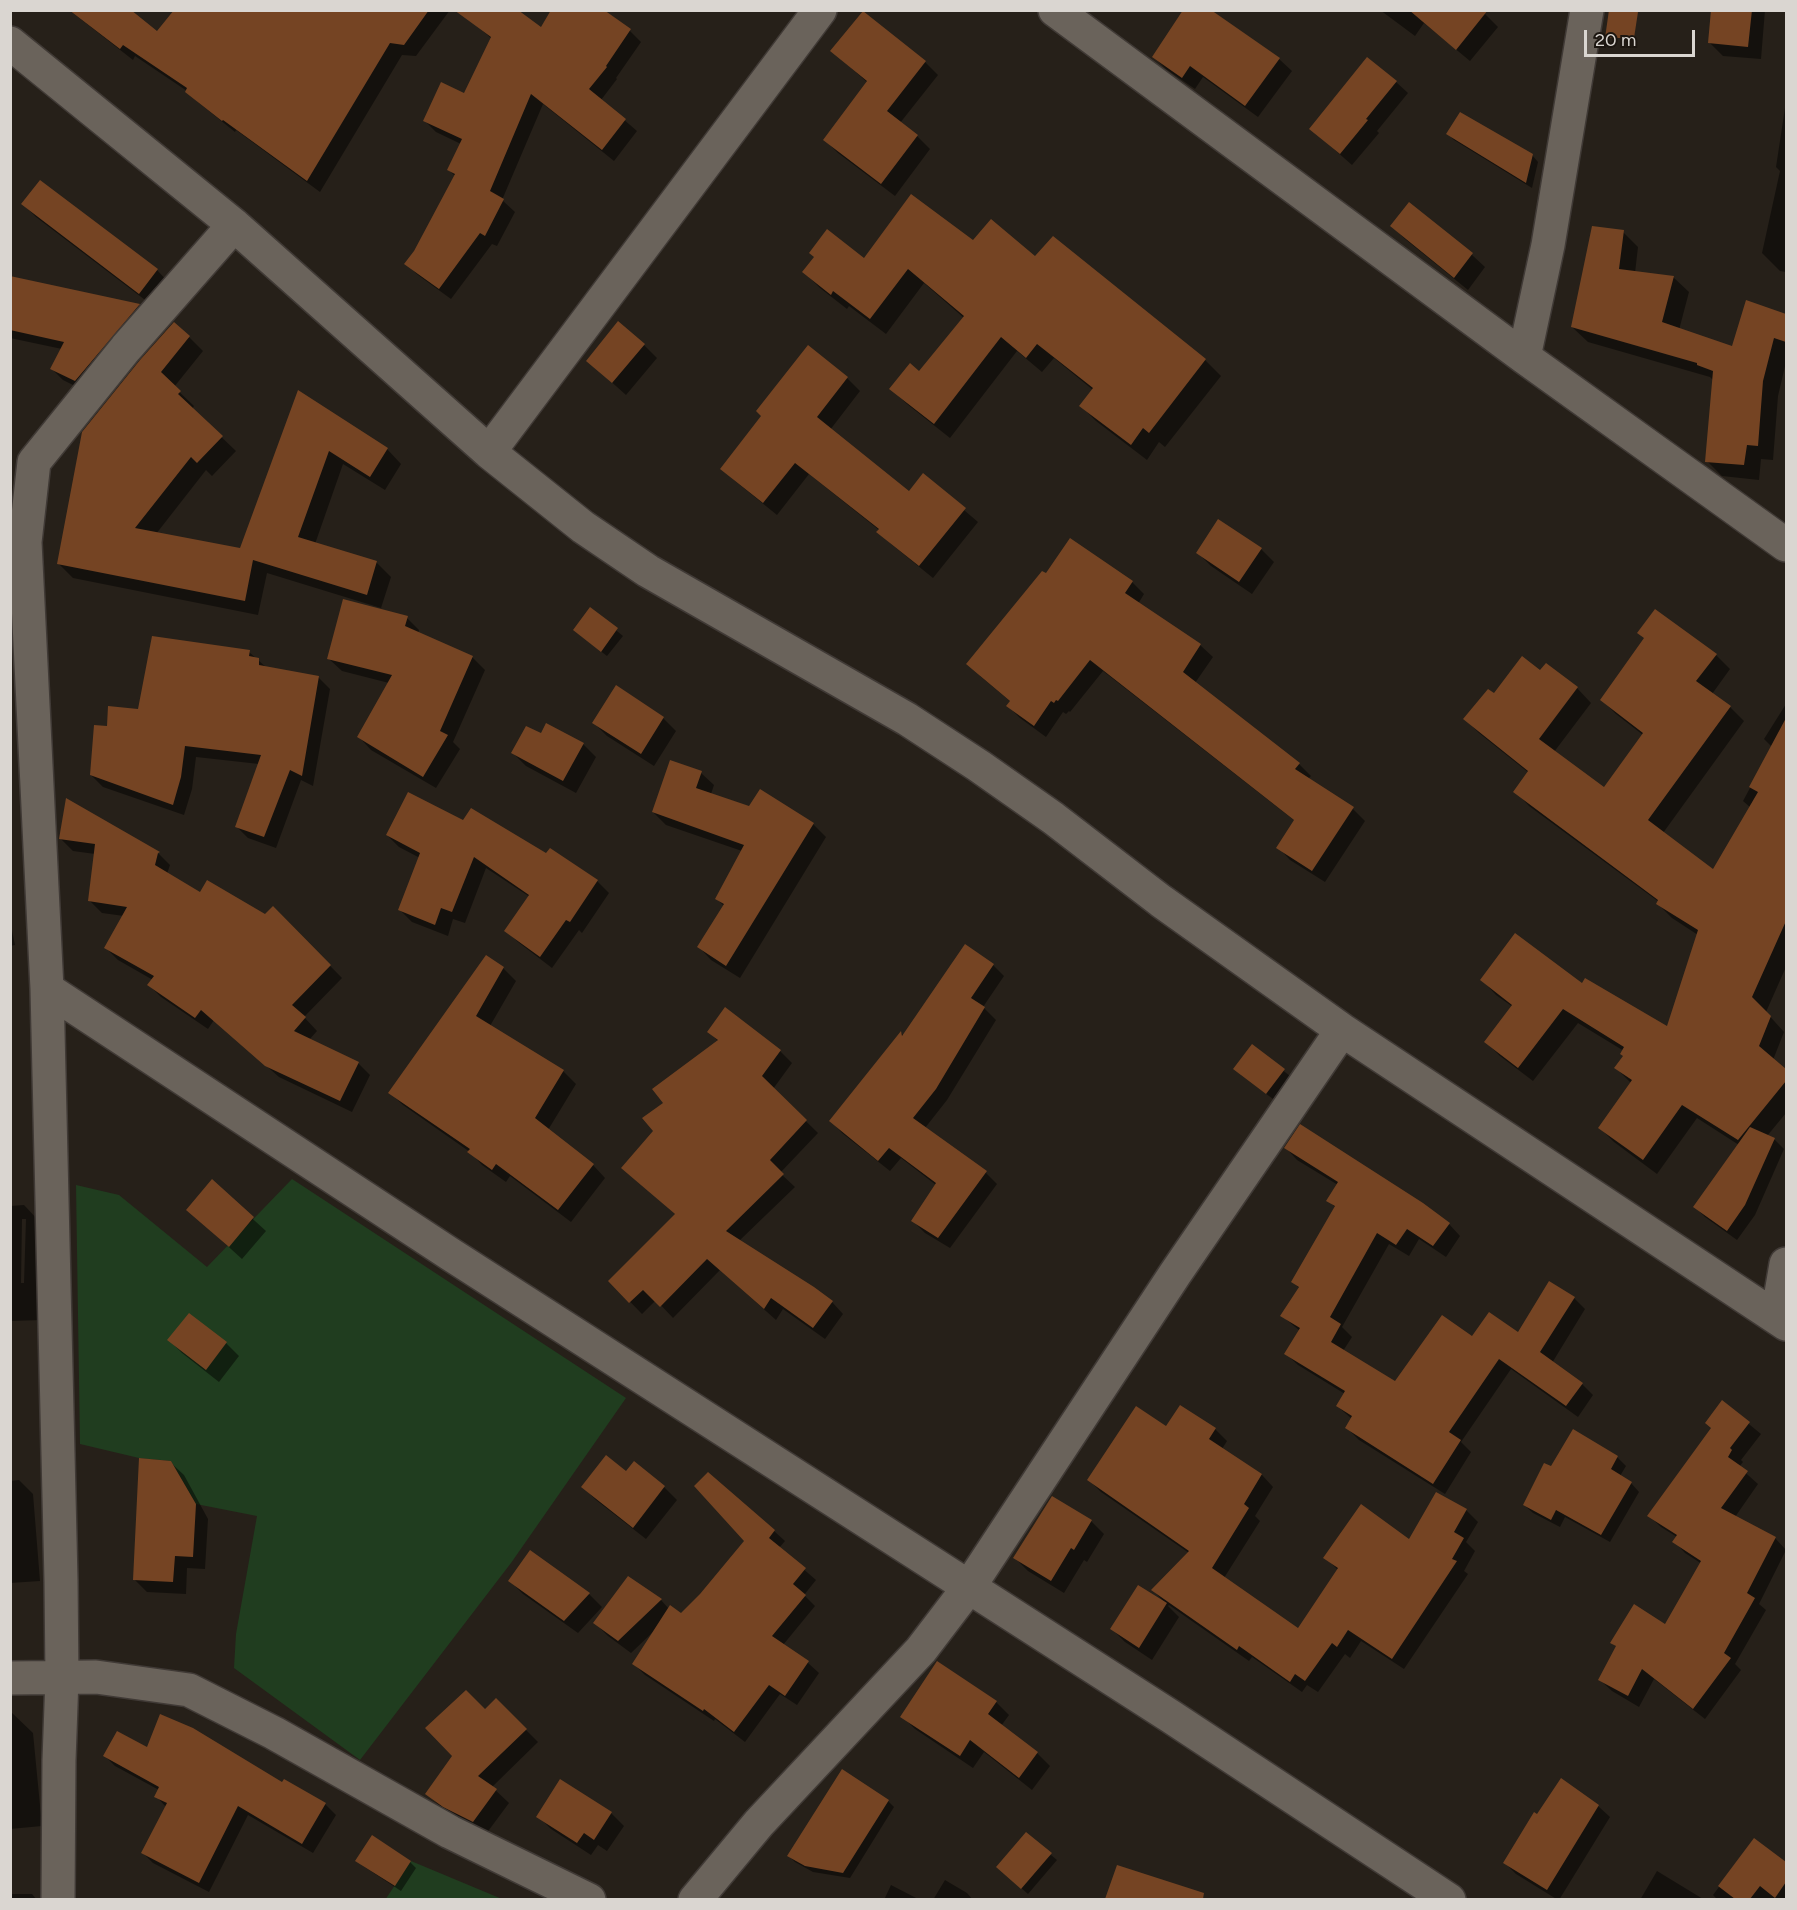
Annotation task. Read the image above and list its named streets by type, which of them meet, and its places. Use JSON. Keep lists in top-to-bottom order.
{
  "scale_bar": "20 m"
}
